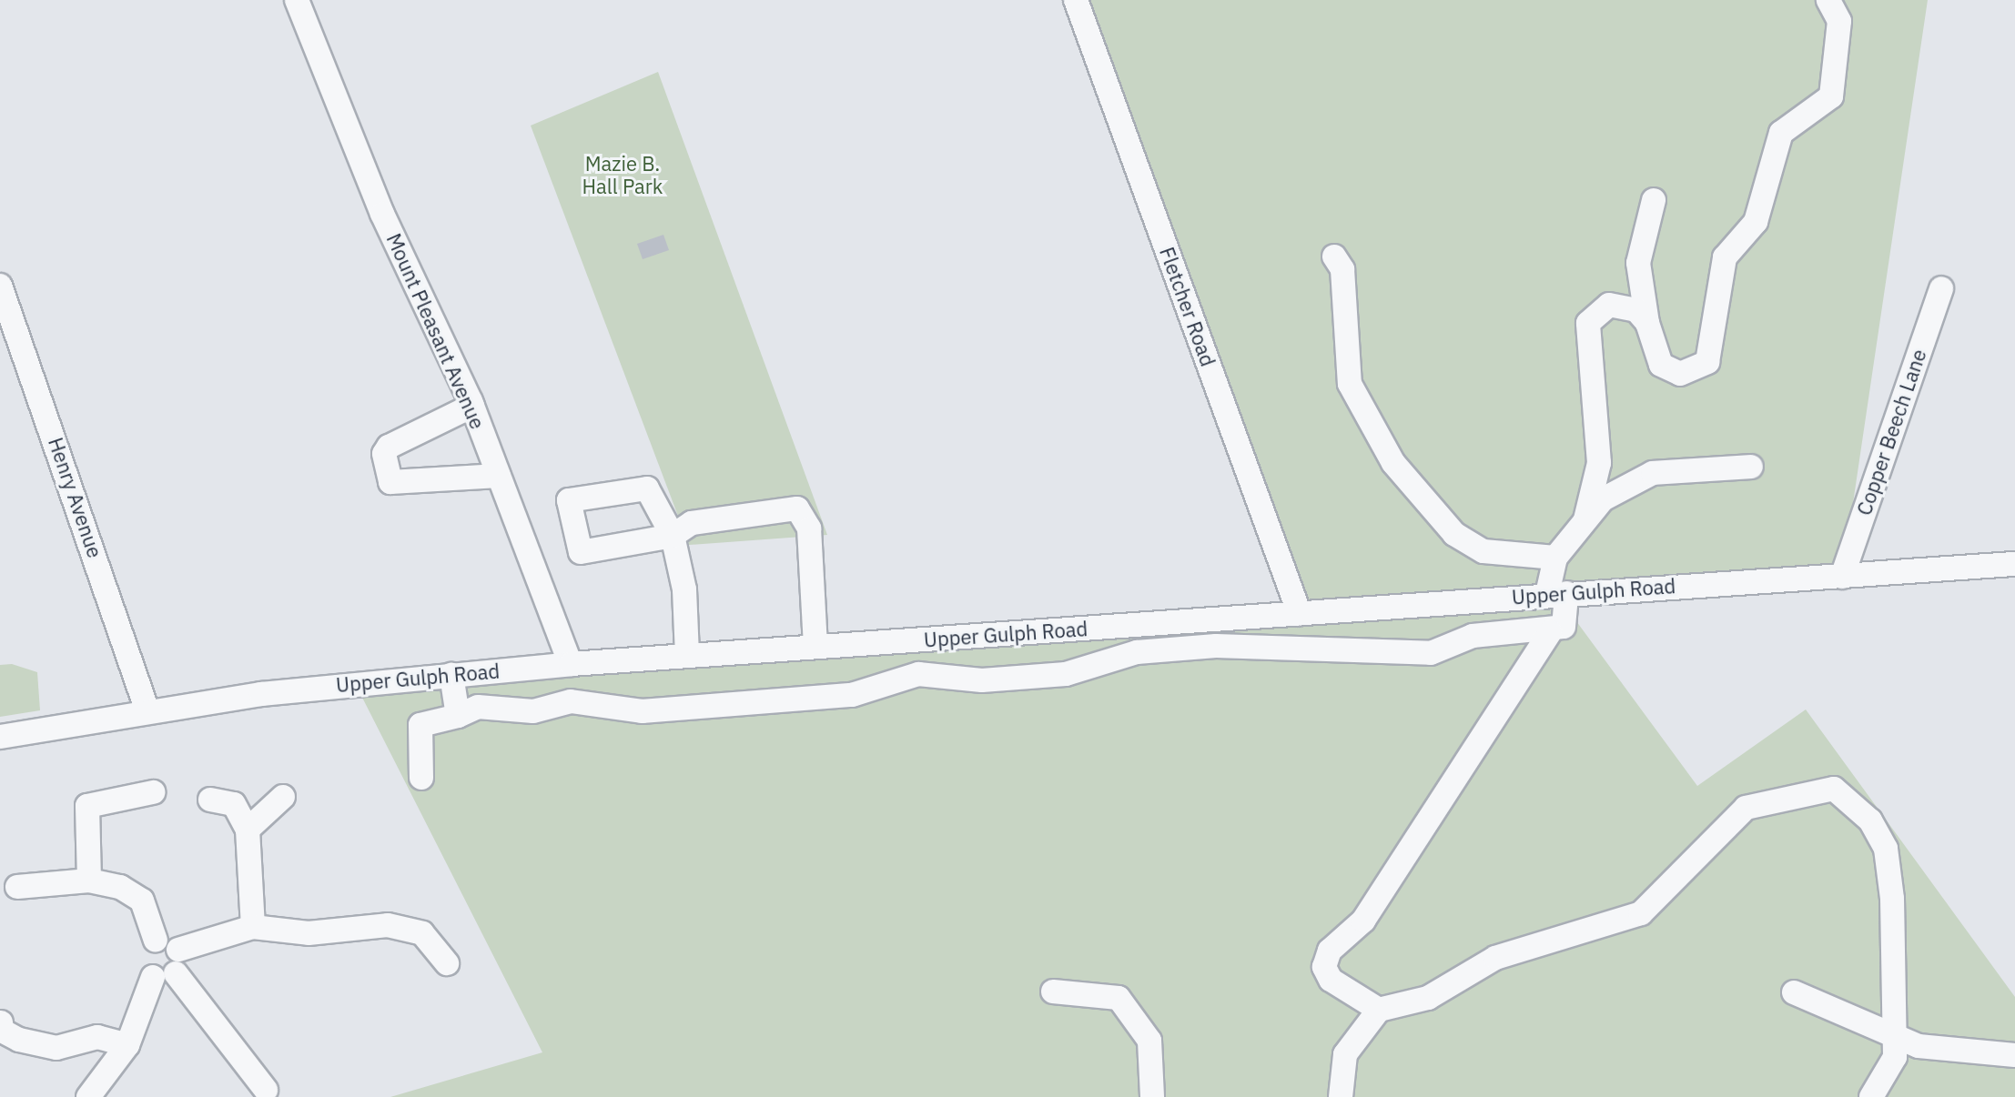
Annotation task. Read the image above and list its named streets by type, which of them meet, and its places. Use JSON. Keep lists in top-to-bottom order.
{
  "streets": {
    "street": [
      "Fletcher Road",
      "Mount Pleasant Avenue",
      "Copper Beech Lane",
      "Henry Avenue",
      "Upper Gulph Road"
    ]
  },
  "crossings": [
    ["Fletcher Road", "Upper Gulph Road"],
    ["Mount Pleasant Avenue", "Upper Gulph Road"],
    ["Copper Beech Lane", "Upper Gulph Road"],
    ["Henry Avenue", "Upper Gulph Road"]
  ],
  "parks": ["Mazie B. Hall Park"]
}
